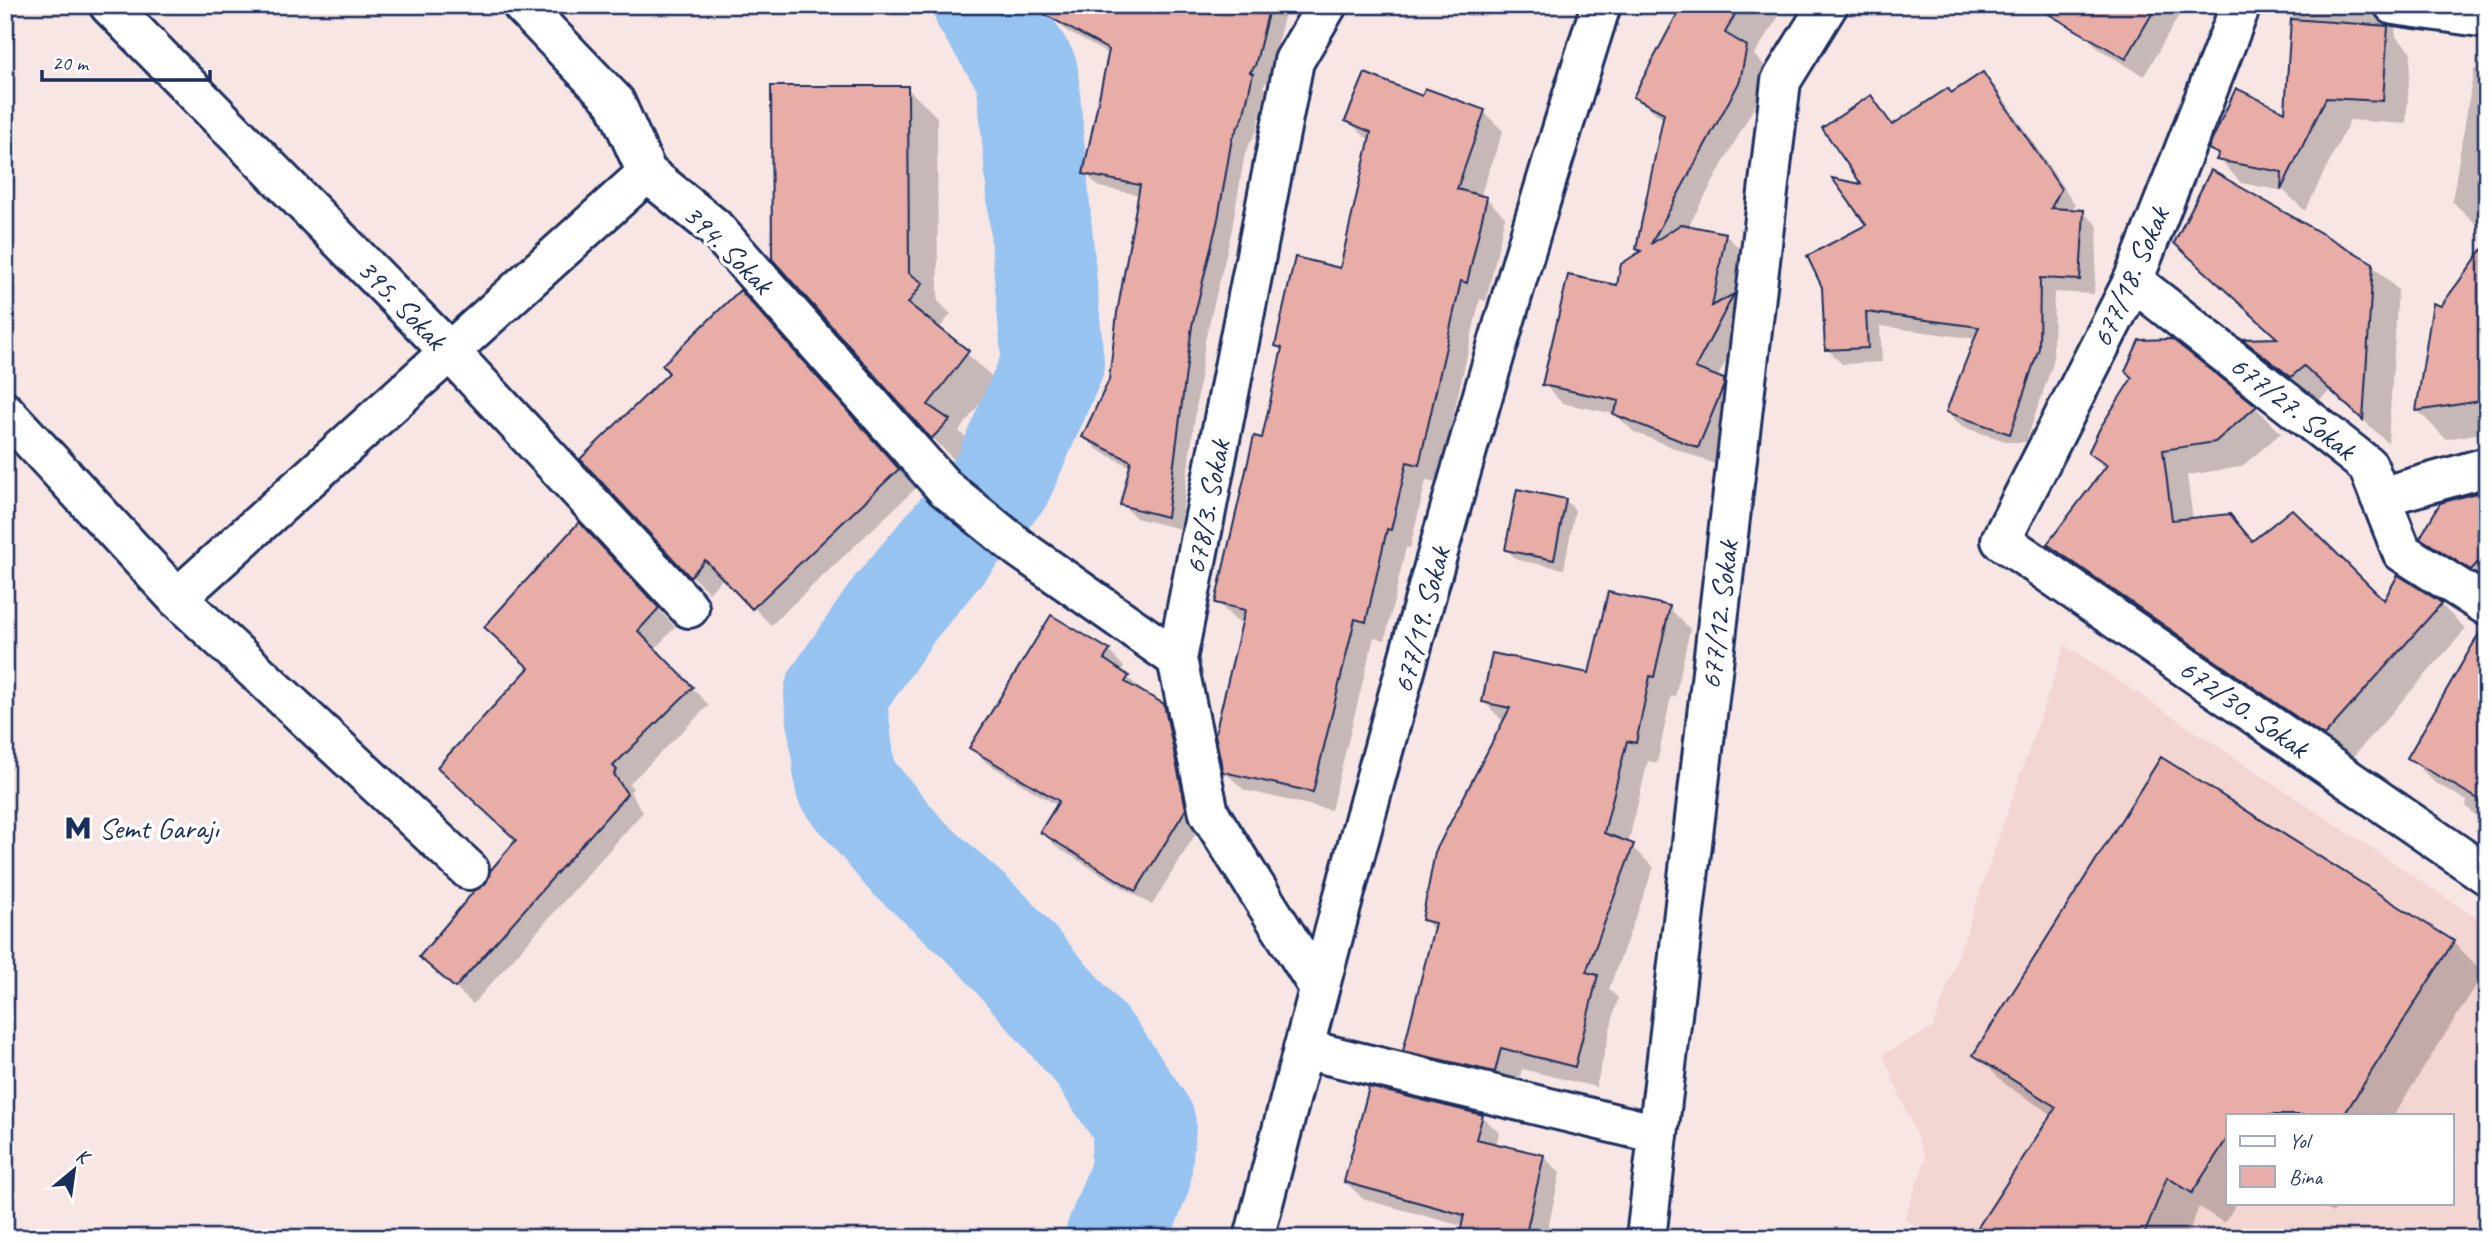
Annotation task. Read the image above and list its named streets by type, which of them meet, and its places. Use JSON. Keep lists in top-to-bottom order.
{
  "streets": {
    "street": [
      "394. Sokak",
      "677/18. Sokak",
      "395. Sokak",
      "677/27. Sokak",
      "678/3. Sokak",
      "677/12. Sokak",
      "677/19. Sokak",
      "672/30. Sokak"
    ]
  },
  "crossings": [
    ["394. Sokak", "678/3. Sokak"],
    ["677/18. Sokak", "677/27. Sokak"],
    ["677/18. Sokak", "672/30. Sokak"],
    ["678/3. Sokak", "677/19. Sokak"]
  ],
  "places": {
    "metro station": ["Semt Garajı"]
  },
  "legend": ["Yol", "Bina"],
  "scale_bar": "20 m",
  "north": "top right"
}
